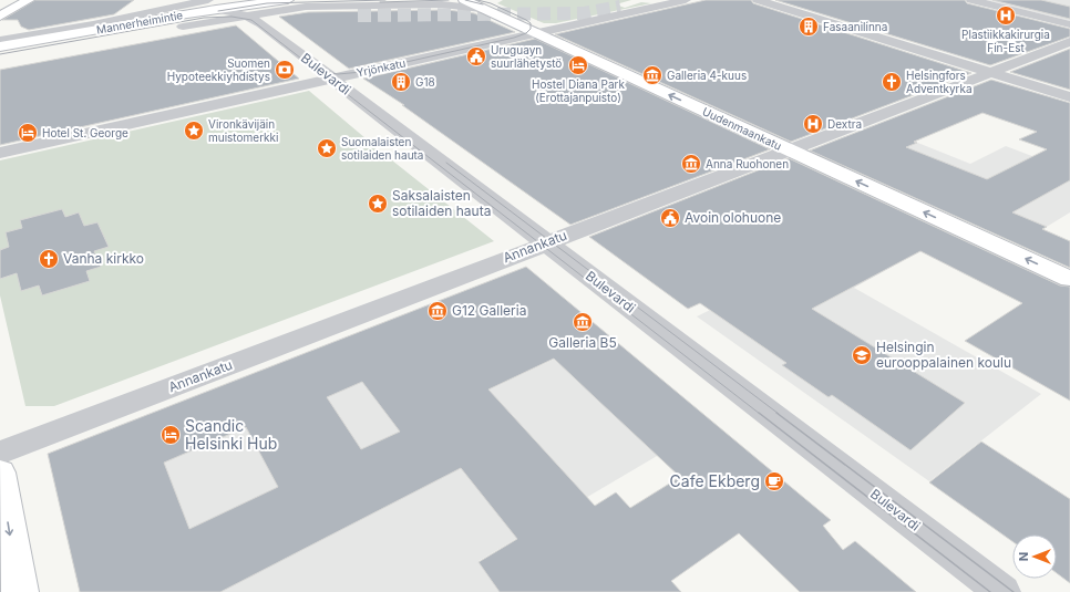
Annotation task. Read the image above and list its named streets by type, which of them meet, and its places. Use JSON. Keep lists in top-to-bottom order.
{
  "streets": {
    "main road": ["Mannerheimintie", "Uudenmaankatu"],
    "street": ["Yrjönkatu", "Bulevardi", "Annankatu"]
  },
  "crossings": [
    ["Mannerheimintie", "Bulevardi"],
    ["Mannerheimintie", "Uudenmaankatu"],
    ["Yrjönkatu", "Bulevardi"],
    ["Yrjönkatu", "Uudenmaankatu"],
    ["Bulevardi", "Annankatu"],
    ["Uudenmaankatu", "Annankatu"]
  ],
  "one_way": ["Uudenmaankatu"],
  "places": {
    "hospital": ["Plastiikkakirurgia Fin-Est", "Dextra"],
    "building": ["Fasaanilinna", "G18"],
    "public building": ["Uruguayn suurlähetystö", "Avoin olohuone"],
    "hotel": ["Hostel Diana Park (Erottajanpuisto)", "Hotel St. George", "Scandic Helsinki Hub"],
    "bank": ["Suomen Hypoteekkiyhdistys"],
    "museum": [
      "Galleria 4-kuus",
      "Anna Ruohonen",
      "G12 Galleria",
      "Galleria B5"
    ],
    "church": ["Helsingfors Adventkyrka", "Vanha kirkko"],
    "place": ["Vironkävijäin muistomerkki", "Suomalaisten sotilaiden hauta", "Saksalaisten sotilaiden hauta"],
    "school or university": ["Helsingin eurooppalainen koulu"],
    "cafe": ["Cafe Ekberg"]
  },
  "north": "left"
}
